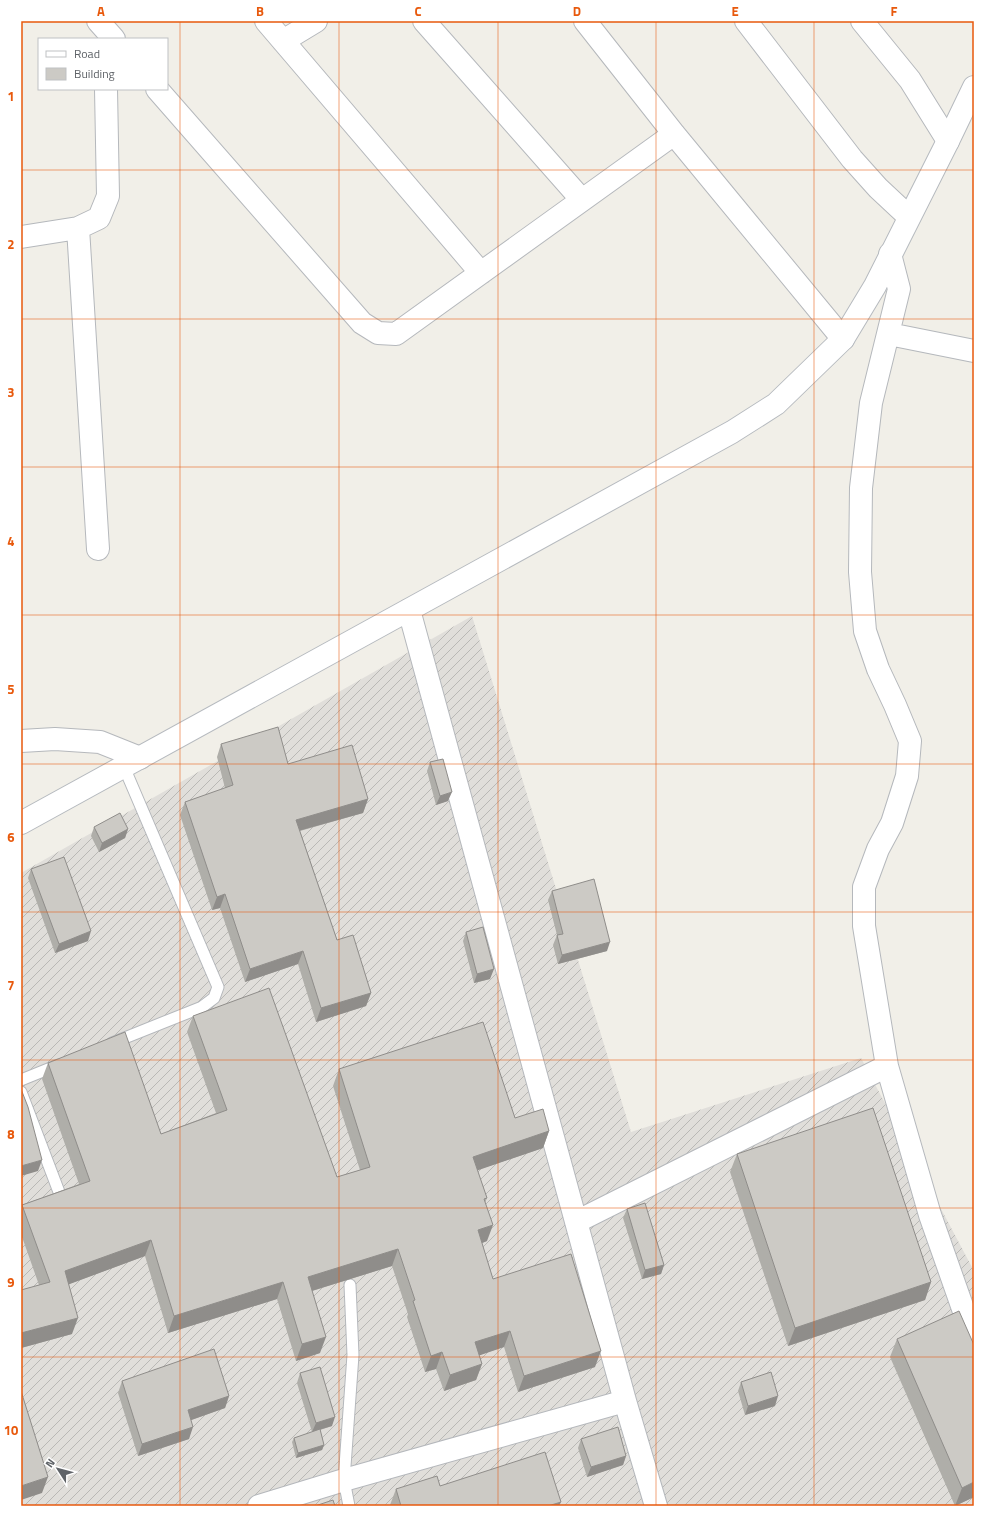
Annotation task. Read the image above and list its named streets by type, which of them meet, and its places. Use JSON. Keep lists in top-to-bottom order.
{
  "legend": ["Road", "Building"],
  "north": "top left",
  "grid": {
    "columns": [
      "A",
      "B",
      "C",
      "D",
      "E",
      "F"
    ],
    "rows": [
      "1",
      "2",
      "3",
      "4",
      "5",
      "6",
      "7",
      "8",
      "9",
      "10"
    ]
  }
}
